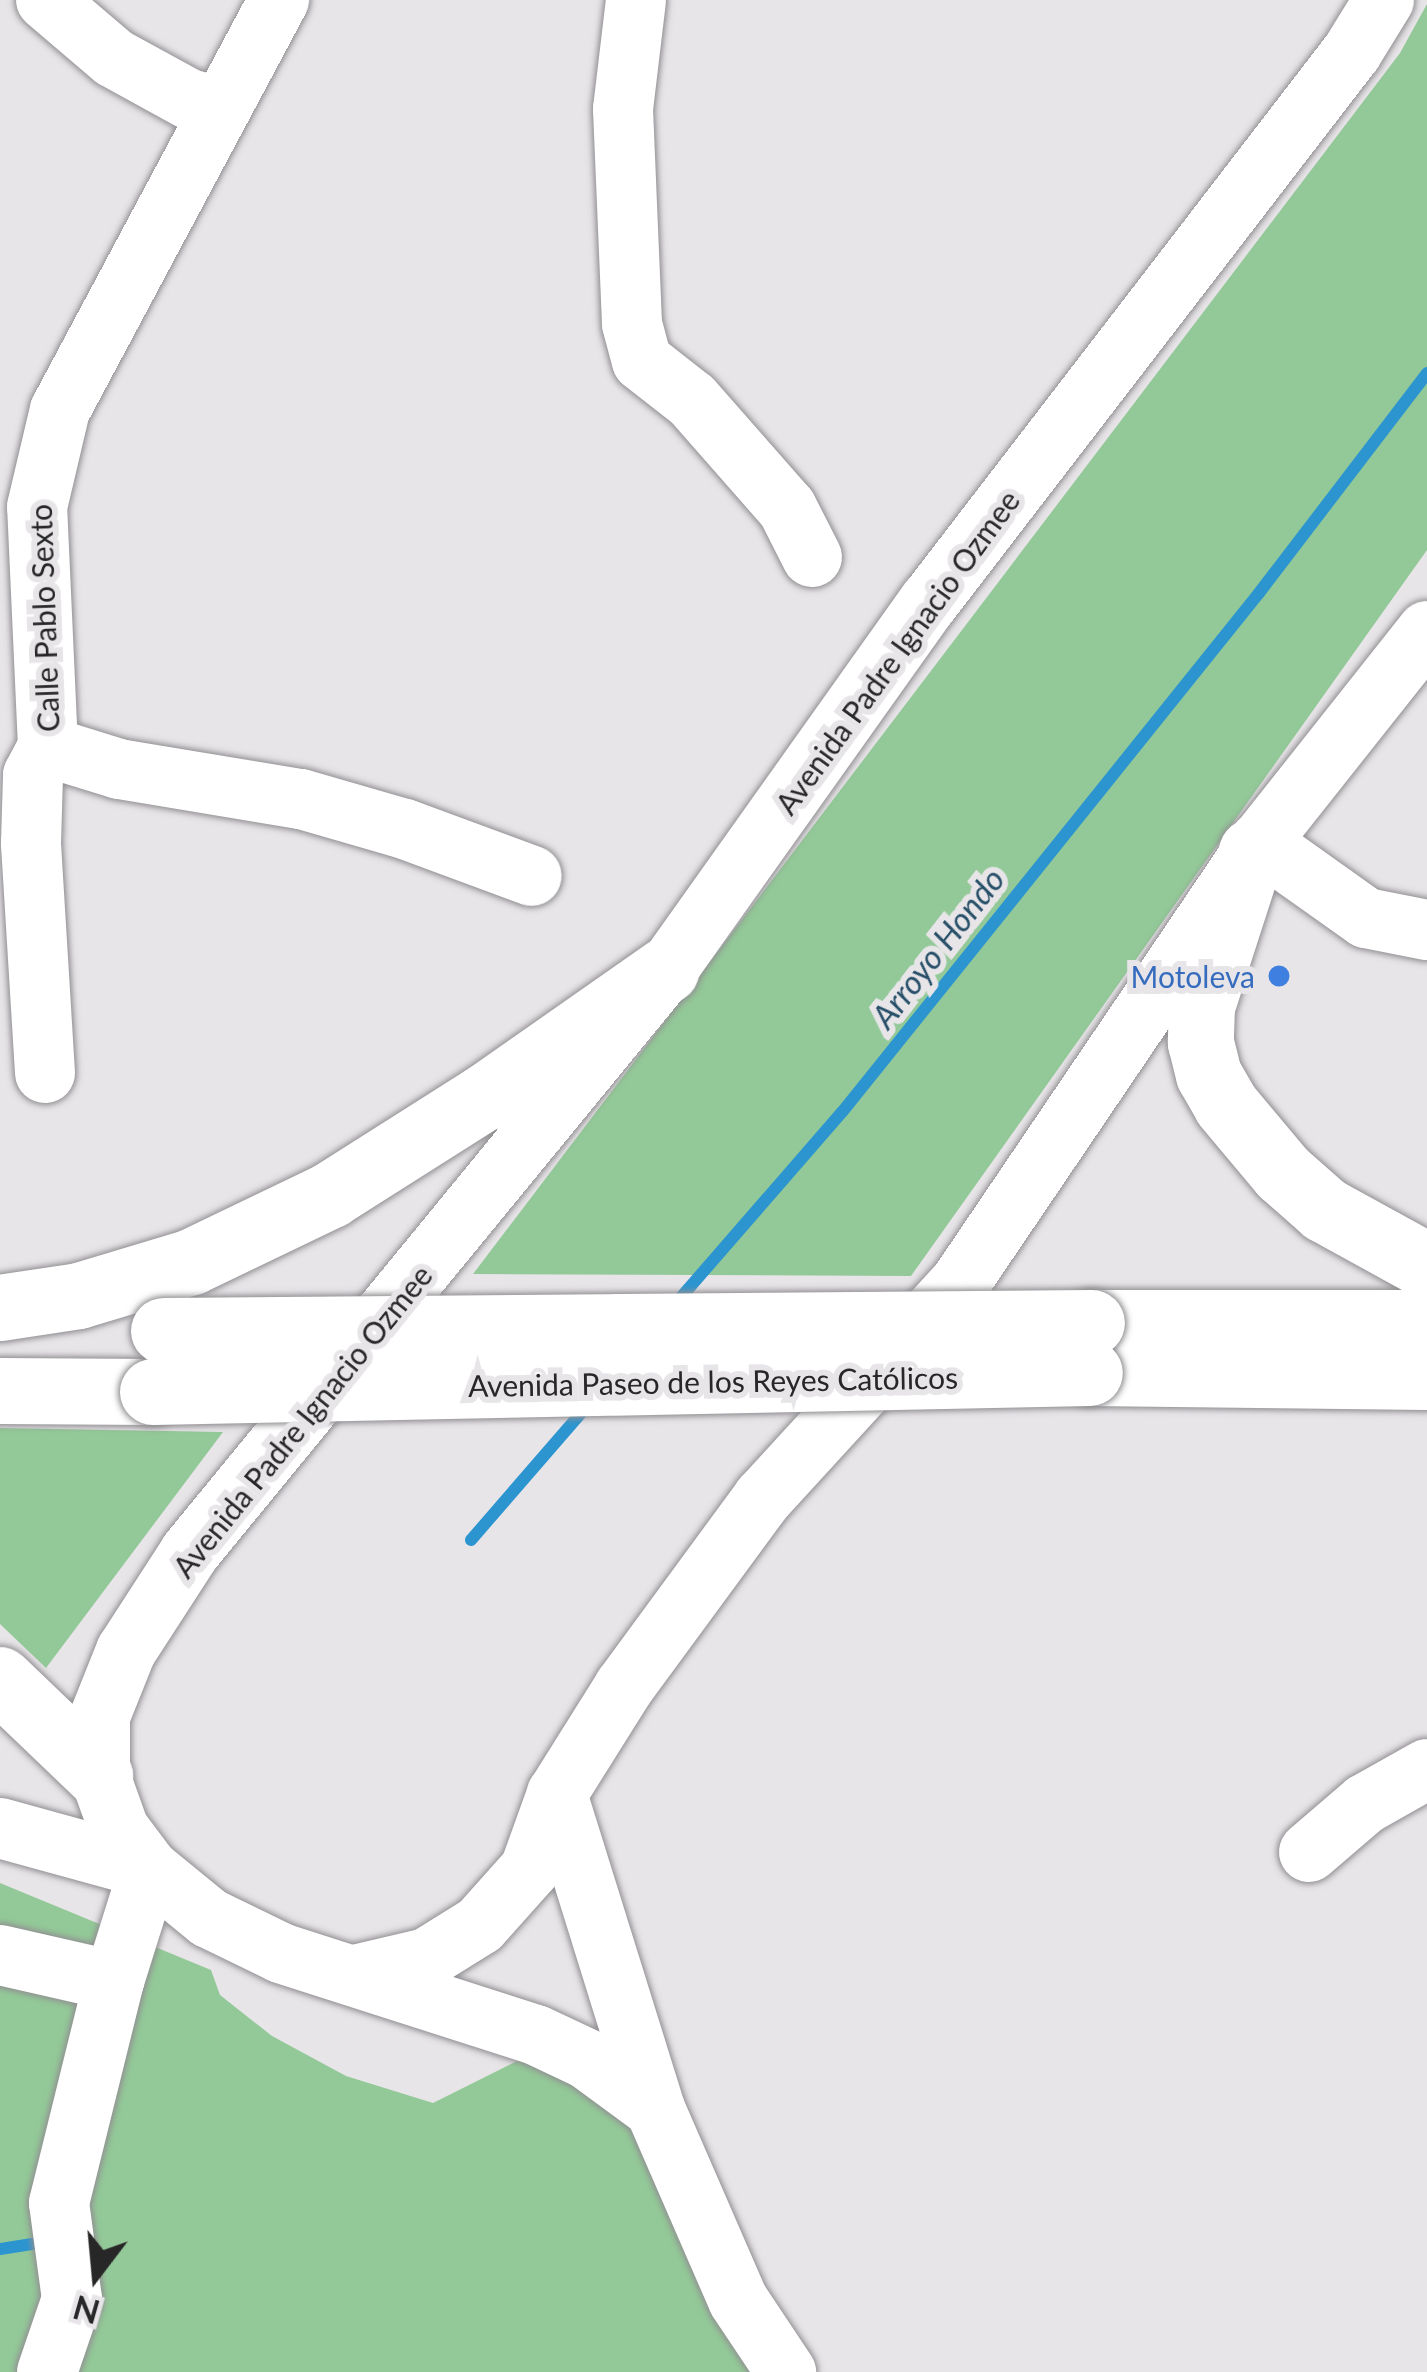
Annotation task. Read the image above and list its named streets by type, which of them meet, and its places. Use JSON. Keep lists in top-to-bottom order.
{
  "streets": {
    "main road": ["Avenida Paseo de los Reyes Católicos"],
    "street": ["Calle Pablo Sexto", "Avenida Padre Ignacio Ozmee"]
  },
  "water": ["Arroyo Hondo"],
  "places": ["Motoleva"],
  "north": "bottom"
}
